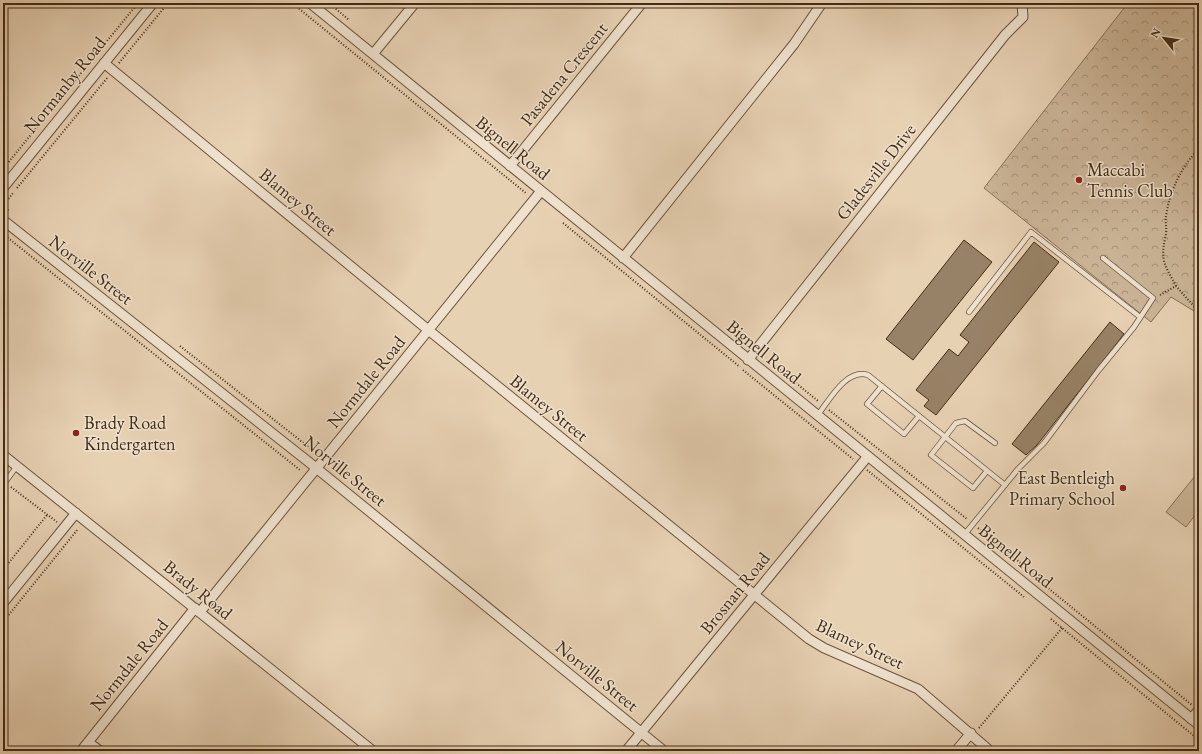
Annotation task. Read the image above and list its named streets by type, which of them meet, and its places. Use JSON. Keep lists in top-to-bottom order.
{
  "streets": {
    "street": [
      "Pasadena Crescent",
      "Normanby Road",
      "Bignell Road",
      "Gladesville Drive",
      "Blamey Street",
      "Norville Street",
      "Normdale Road",
      "Brady Road",
      "Brosnan Road"
    ]
  },
  "crossings": [
    ["Pasadena Crescent", "Bignell Road"],
    ["Normanby Road", "Blamey Street"],
    ["Bignell Road", "Gladesville Drive"],
    ["Bignell Road", "Normdale Road"],
    ["Bignell Road", "Brosnan Road"],
    ["Blamey Street", "Normdale Road"],
    ["Blamey Street", "Brosnan Road"],
    ["Norville Street", "Normdale Road"],
    ["Norville Street", "Brosnan Road"],
    ["Normdale Road", "Brady Road"]
  ],
  "places": ["Maccabi Tennis Club", "Brady Road Kindergarten", "East Bentleigh Primary School"],
  "north": "top left"
}
